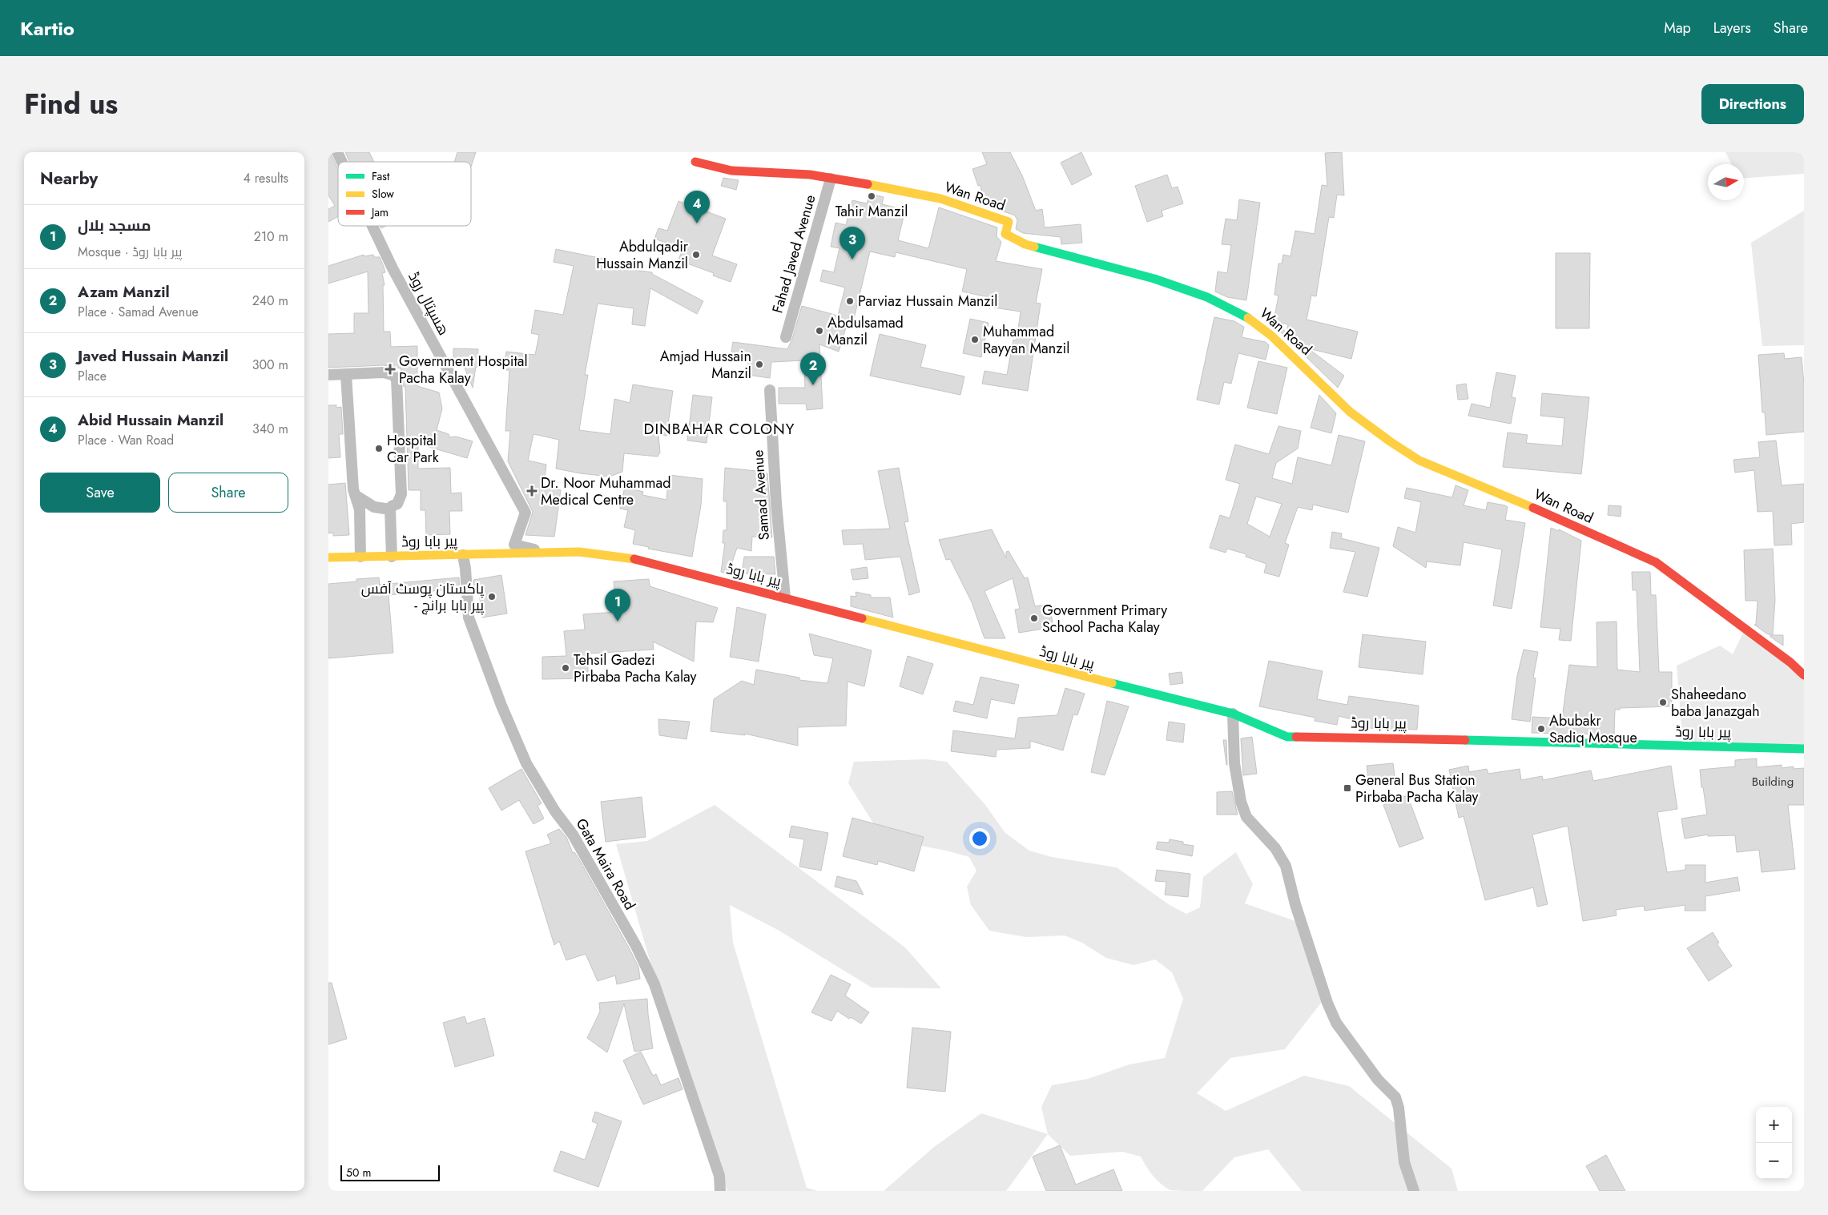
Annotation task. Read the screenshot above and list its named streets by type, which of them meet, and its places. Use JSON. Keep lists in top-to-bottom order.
{
  "streets": {
    "main road": ["Wan Road", "پیر بابا روڈ"],
    "street": [
      "Fahad Javed Avenue",
      "ھسپتال روڈ",
      "Samad Avenue",
      "Gata Maira Road"
    ]
  },
  "crossings": [
    ["Wan Road", "Fahad Javed Avenue"],
    ["ھسپتال روڈ", "پیر بابا روڈ"],
    ["Samad Avenue", "پیر بابا روڈ"],
    ["پیر بابا روڈ", "Gata Maira Road"]
  ],
  "districts": ["DINBAHAR COLONY"],
  "places": {
    "other": [
      "Tahir Manzil",
      "Abdulqadir Hussain Manzil",
      "Parviaz Hussain Manzil",
      "Abdulsamad Manzil",
      "Muhammad Rayyan Manzil",
      "Amjad Hussain Manzil",
      "Hospital Car Park",
      "پاکستان پوسٹ آفس - پیر بابا برانچ",
      "Government Primary School Pacha Kalay",
      "Tehsil Gadezi Pirbaba Pacha Kalay",
      "Shaheedano baba Janazgah",
      "Abubakr Sadiq Mosque"
    ],
    "health": ["Government Hospital Pacha Kalay", "Dr. Noor Muhammad Medical Centre"],
    "transit": ["General Bus Station Pirbaba Pacha Kalay"]
  },
  "house_numbers": ["Building"],
  "legend": ["Fast", "Slow", "Jam"],
  "scale_bar": "50 m",
  "north": "right",
  "page": {
    "header": "Kartio",
    "nav": ["Map", "Layers", "Share"],
    "title": "Find us",
    "buttons": [
      "Directions",
      ["Save", "Share"]
    ],
    "heading": ["Nearby", "4 results"],
    "pins": [
      "4",
      "3",
      "2",
      "1"
    ],
    "list": [
      {
        "mark": "1",
        "name": "مسجد بلال",
        "note": "Mosque · پیر بابا روڈ",
        "value": "210 m"
      },
      {
        "mark": "2",
        "name": "Azam Manzil",
        "note": "Place · Samad Avenue",
        "value": "240 m"
      },
      {
        "mark": "3",
        "name": "Javed Hussain Manzil",
        "note": "Place",
        "value": "300 m"
      },
      {
        "mark": "4",
        "name": "Abid Hussain Manzil",
        "note": "Place · Wan Road",
        "value": "340 m"
      }
    ],
    "map_buttons": ["+", "−"],
    "scale": "50 m"
  }
}
